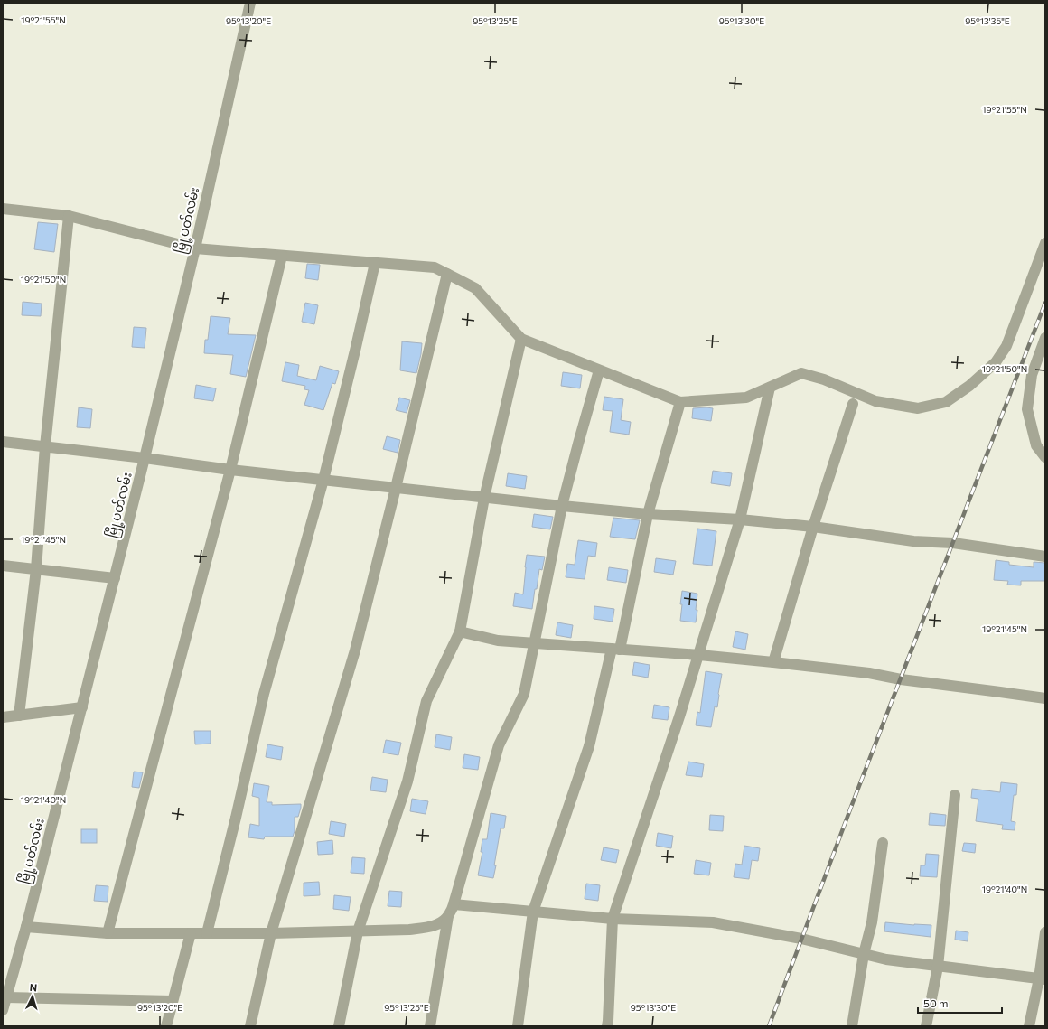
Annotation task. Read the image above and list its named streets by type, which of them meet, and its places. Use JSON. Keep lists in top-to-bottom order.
{
  "streets": {
    "street": ["မြို့ပတ်လမ်း"]
  },
  "scale_bar": "50 m",
  "north": "top",
  "coordinates": [
    "19°21'55\"N",
    "95°13'20\"E",
    "95°13'25\"E",
    "95°13'30\"E",
    "95°13'35\"E",
    "19°21'50\"N",
    "19°21'45\"N",
    "19°21'40\"N"
  ]
}
